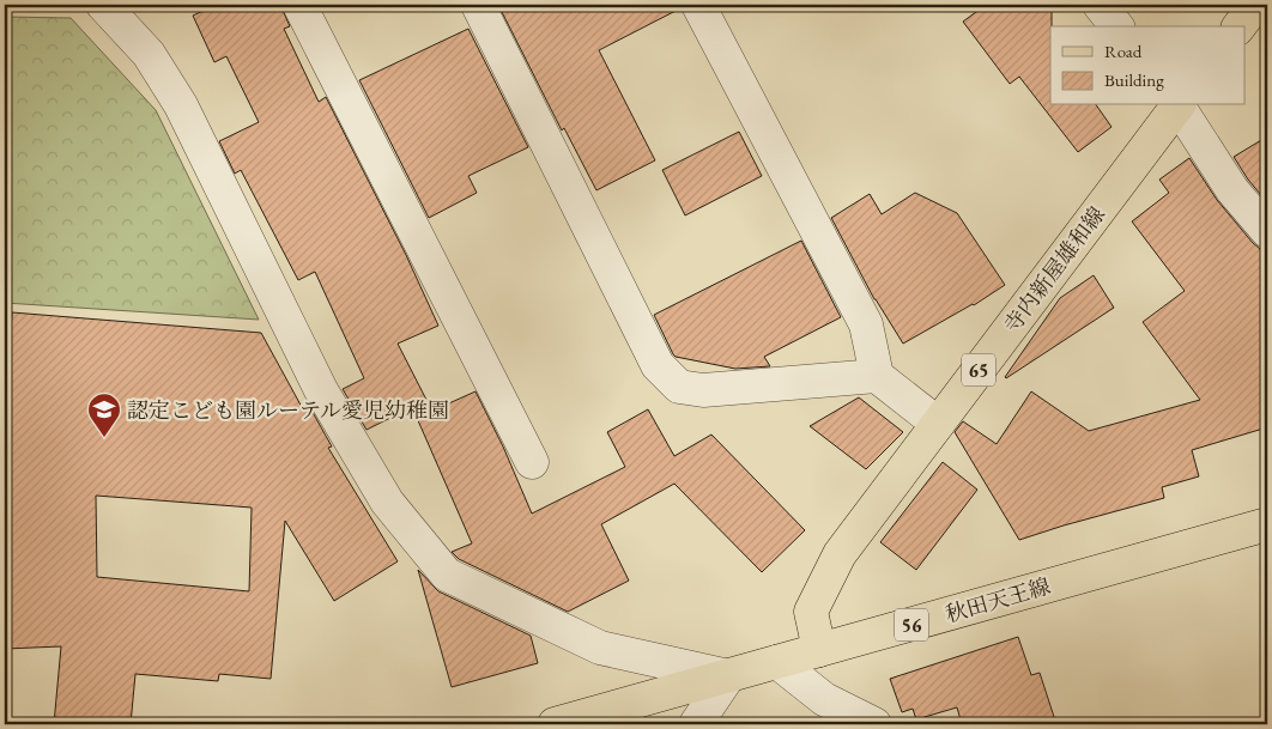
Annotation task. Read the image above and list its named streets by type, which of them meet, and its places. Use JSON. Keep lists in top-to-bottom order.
{
  "streets": {
    "main road": [
      "寺内新屋雄和線",
      "65",
      "秋田天王線",
      "56"
    ]
  },
  "crossings": [
    ["寺内新屋雄和線", "秋田天王線"]
  ],
  "places": {
    "school or university": ["認定こども園ルーテル愛児幼稚園"]
  },
  "legend": ["Road", "Building"]
}
